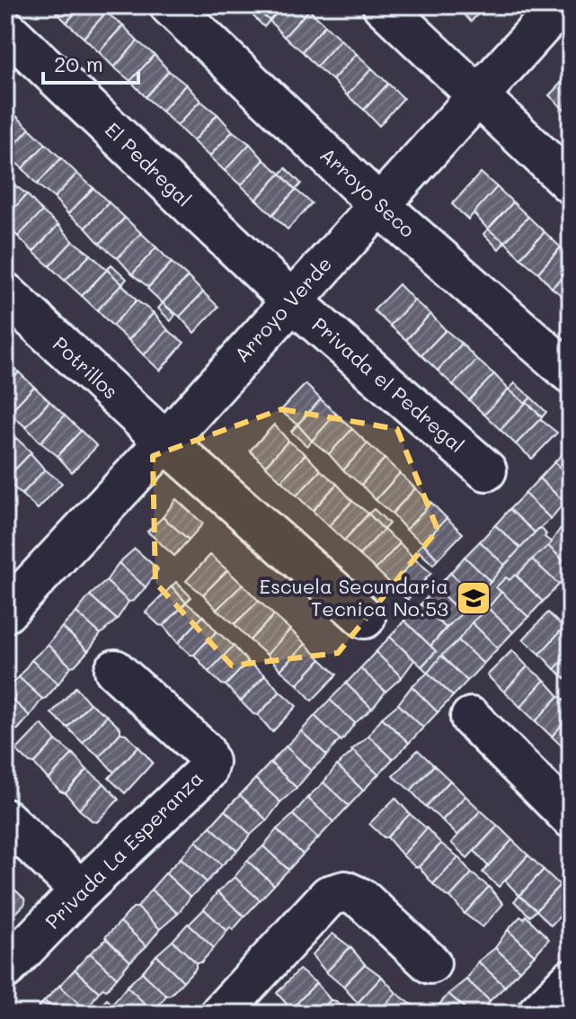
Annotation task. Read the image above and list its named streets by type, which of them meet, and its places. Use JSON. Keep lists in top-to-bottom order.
{
  "streets": {
    "street": [
      "El Pedregal",
      "Arroyo Seco",
      "Arroyo Verde",
      "Potrillos",
      "Privada el Pedregal",
      "Privada La Esperanza"
    ]
  },
  "crossings": [
    ["El Pedregal", "Arroyo Verde"],
    ["El Pedregal", "Privada el Pedregal"],
    ["Arroyo Seco", "Arroyo Verde"],
    ["Arroyo Verde", "Potrillos"],
    ["Arroyo Verde", "Privada el Pedregal"]
  ],
  "places": {
    "school or university": ["Escuela Secundaria Tecnica No.53"]
  },
  "scale_bar": "20 m"
}
